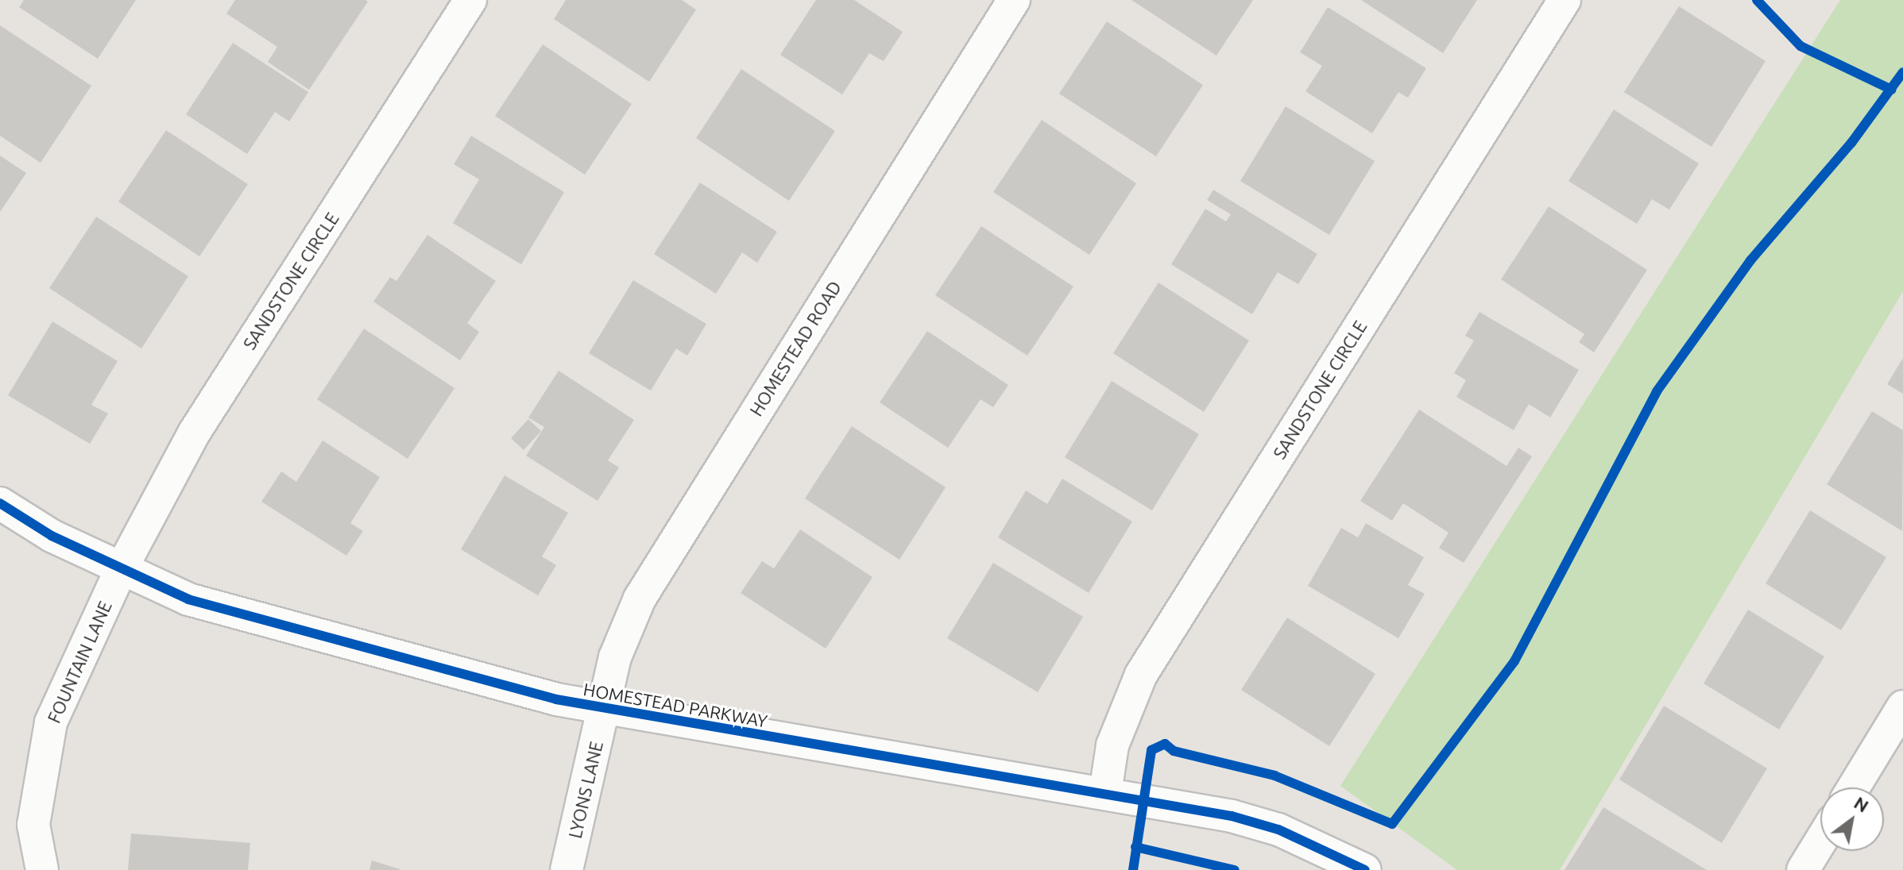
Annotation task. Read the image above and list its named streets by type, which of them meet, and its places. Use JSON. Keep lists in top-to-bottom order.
{
  "streets": {
    "street": [
      "SANDSTONE CIRCLE",
      "HOMESTEAD ROAD",
      "FOUNTAIN LANE",
      "HOMESTEAD PARKWAY",
      "LYONS LANE"
    ]
  },
  "crossings": [
    ["SANDSTONE CIRCLE", "FOUNTAIN LANE"],
    ["SANDSTONE CIRCLE", "HOMESTEAD PARKWAY"],
    ["HOMESTEAD ROAD", "HOMESTEAD PARKWAY"],
    ["HOMESTEAD ROAD", "LYONS LANE"],
    ["FOUNTAIN LANE", "HOMESTEAD PARKWAY"],
    ["HOMESTEAD PARKWAY", "LYONS LANE"]
  ],
  "north": "top right"
}
